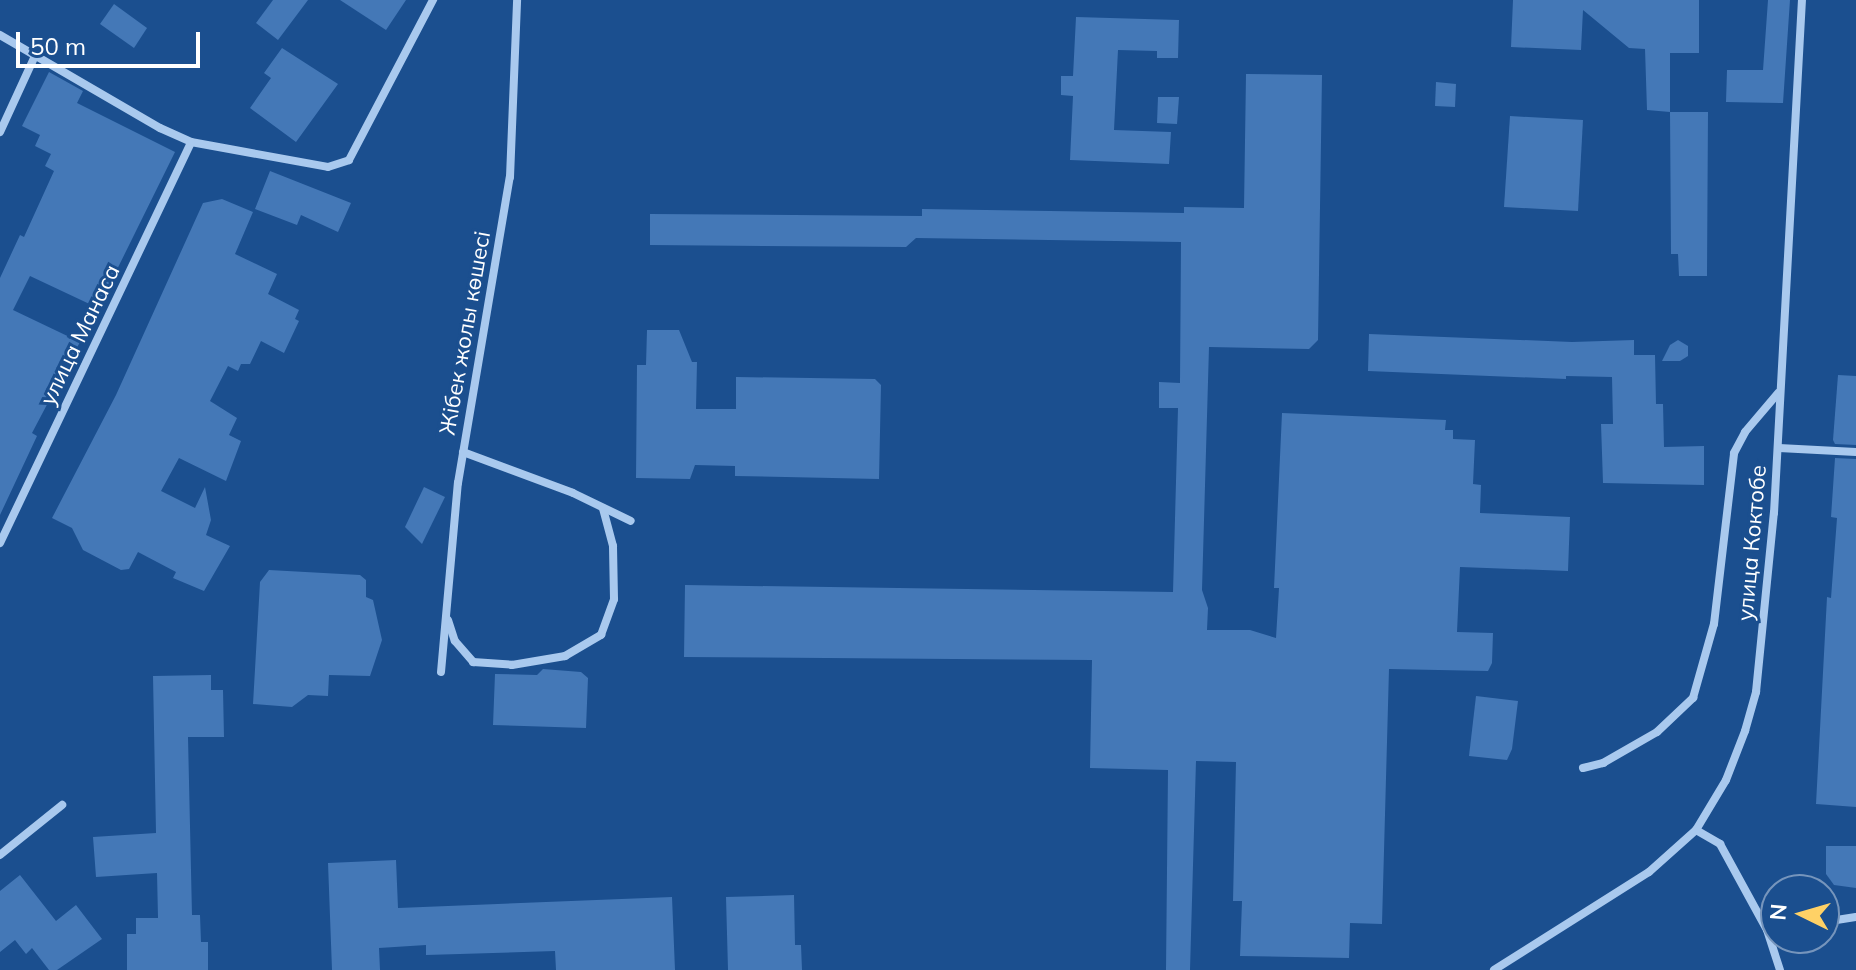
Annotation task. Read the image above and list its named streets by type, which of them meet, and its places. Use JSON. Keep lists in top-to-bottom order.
{
  "streets": {
    "street": ["Жібек жолы көшесі", "улица Манаса", "улица Коктобе"]
  },
  "scale_bar": "50 m",
  "north": "left"
}
